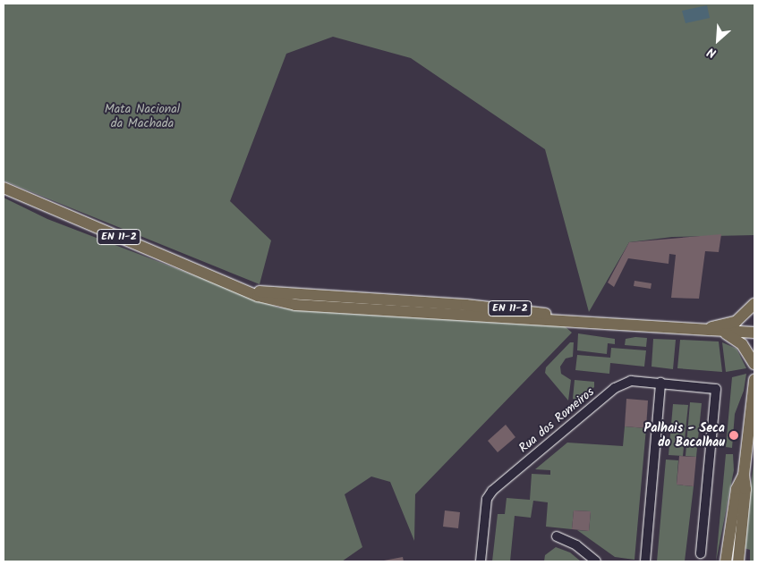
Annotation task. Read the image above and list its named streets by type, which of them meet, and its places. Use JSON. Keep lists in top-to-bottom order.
{
  "streets": {
    "main road": ["EN 11-2"],
    "street": ["Rua dos Romeiros"]
  },
  "parks": ["Mata Nacional da Machada"],
  "places": ["Palhais - Seca do Bacalhau"],
  "north": "bottom left"
}
